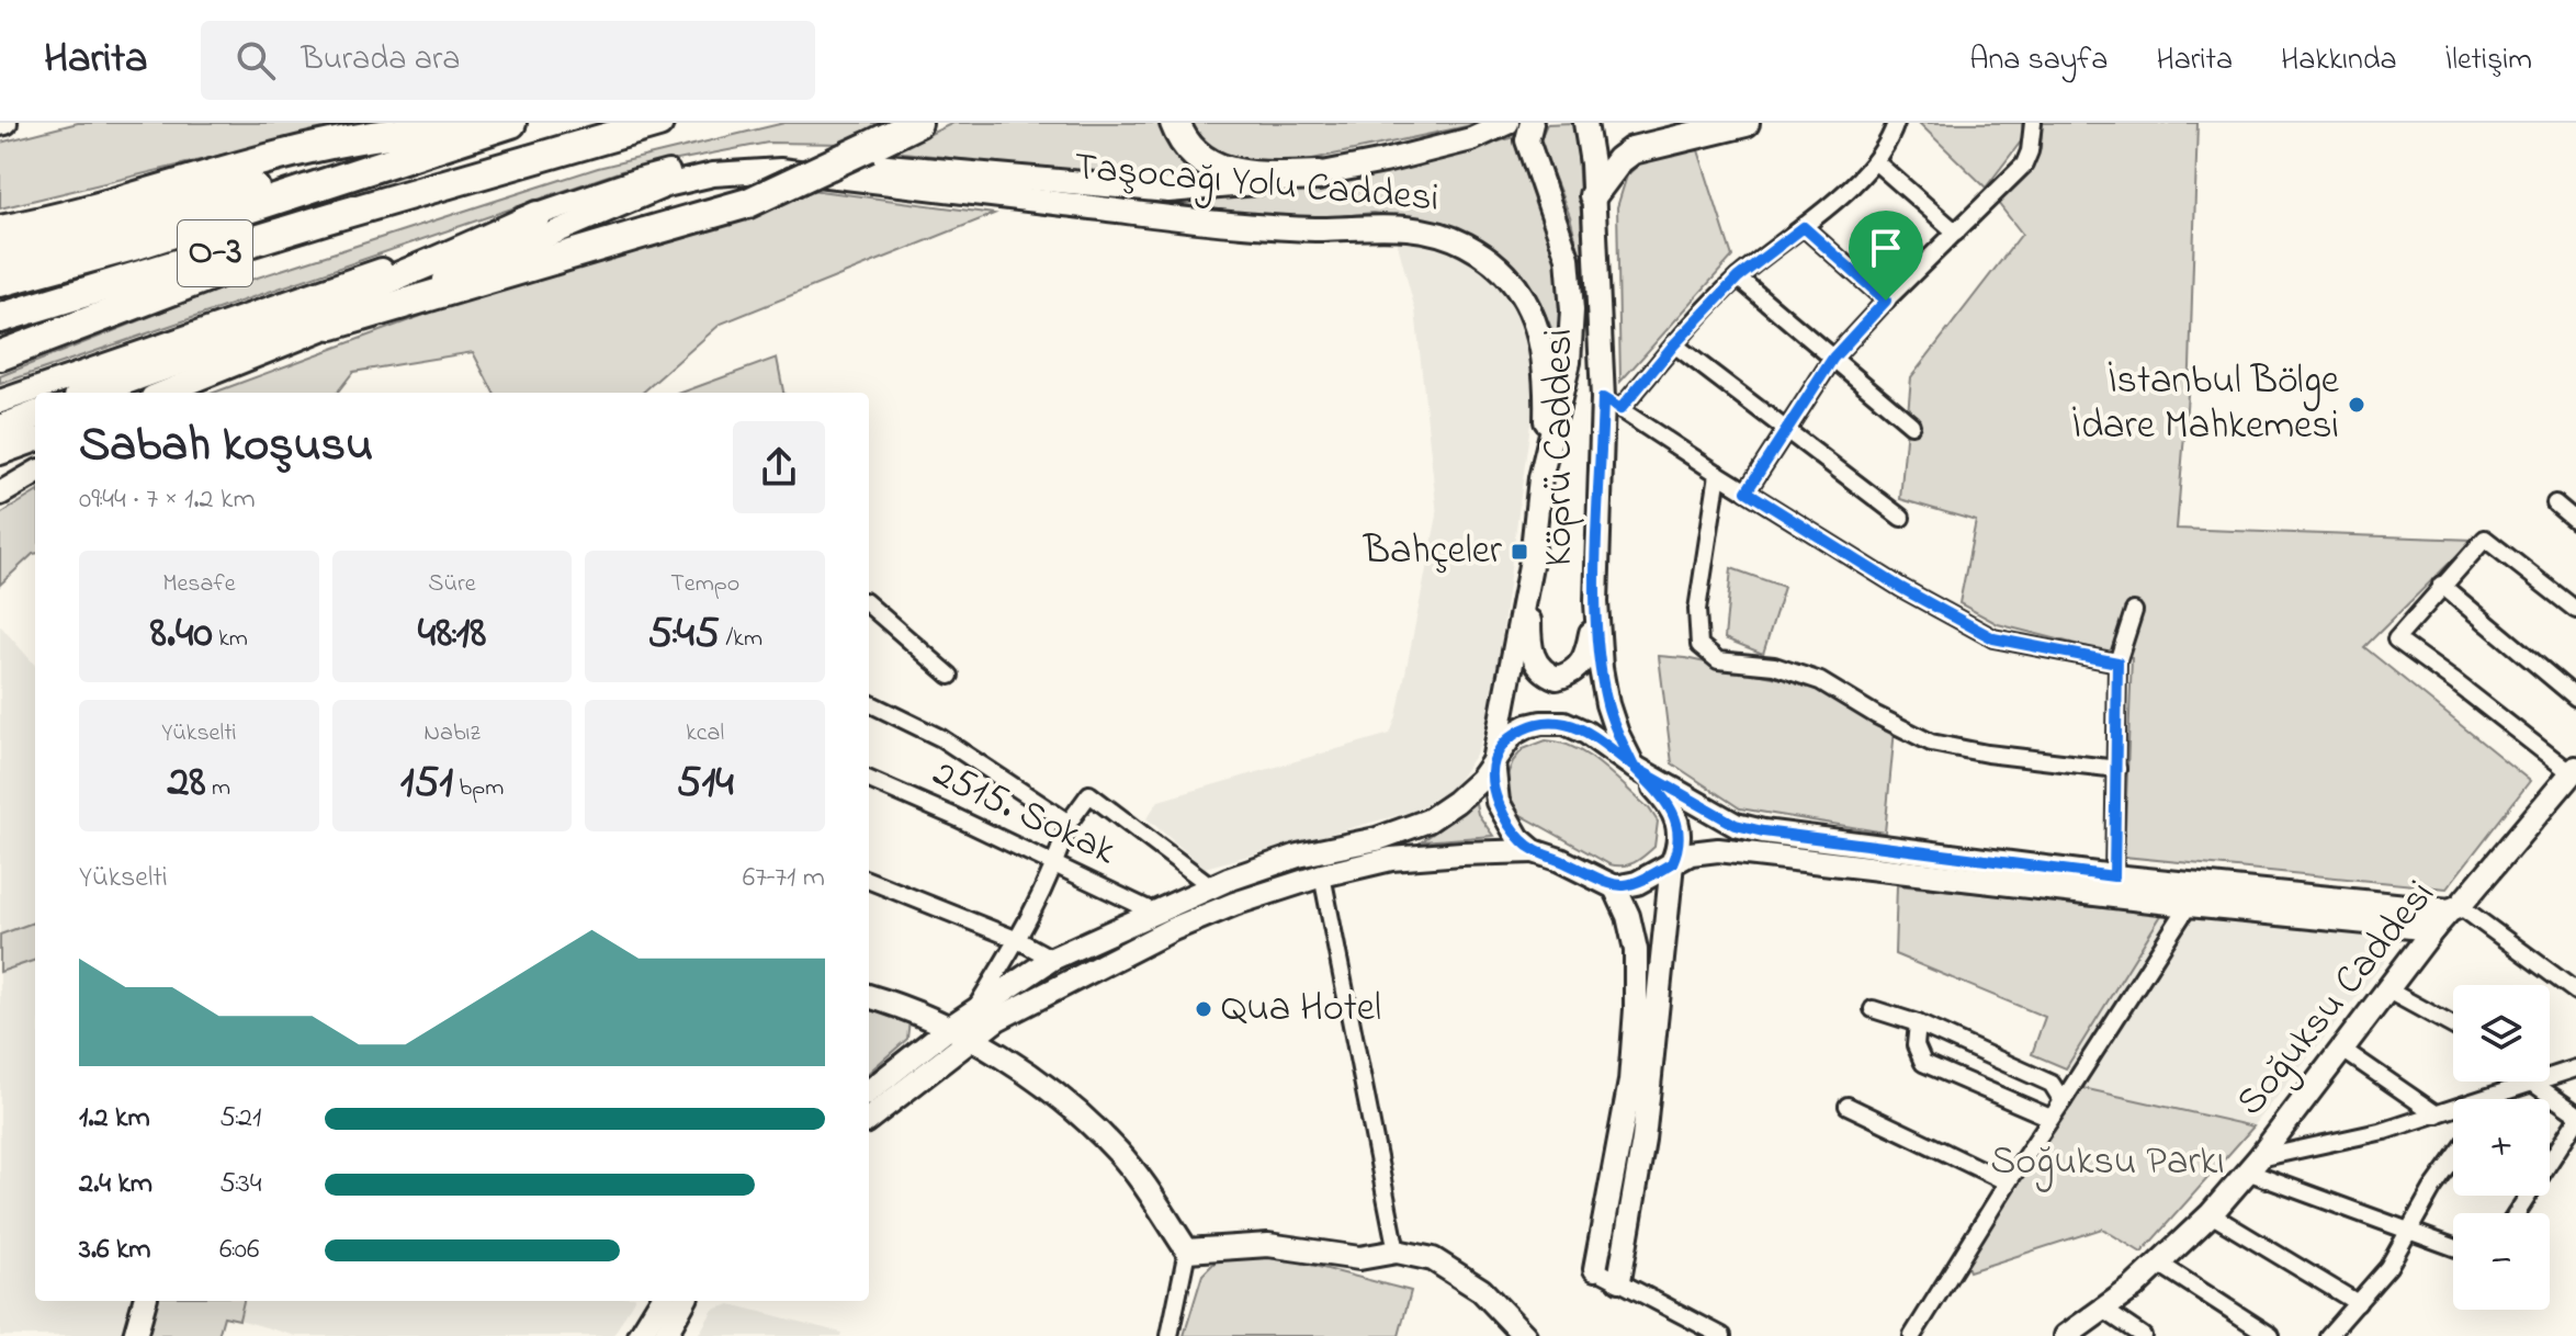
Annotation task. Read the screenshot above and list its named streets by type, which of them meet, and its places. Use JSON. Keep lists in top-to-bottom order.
{
  "streets": {
    "highway": ["O-3"],
    "main road": ["Taşocağı Yolu Caddesi", "Köprü Caddesi", "Soğuksu Caddesi"],
    "street": ["2515. Sokak"]
  },
  "crossings": [
    ["Taşocağı Yolu Caddesi", "Köprü Caddesi"]
  ],
  "parks": ["Soğuksu Parkı"],
  "places": {
    "other": ["İstanbul Bölge İdare Mahkemesi", "Qua Hotel"],
    "transit": ["Bahçeler"]
  },
  "page": {
    "header": "Harita",
    "search": "Burada ara",
    "nav": [
      "Ana sayfa",
      "Harita",
      "Hakkında",
      "İletişim"
    ],
    "heading": ["Sabah koşusu", "09:44 · 7 × 1.2 km"],
    "stats": [
      ["Mesafe", "8.40 km"],
      ["Süre", "48:18"],
      ["Tempo", "5:45 /km"],
      ["Yükselti", "28 m"],
      ["Nabız", "151 bpm"],
      ["kcal", "514"]
    ],
    "chart": ["Yükselti", "67–71 m"],
    "map_buttons": ["+", "−"],
    "list": [
      {
        "name": "1.2 km",
        "note": "5:21"
      },
      {
        "name": "2.4 km",
        "note": "5:34"
      },
      {
        "name": "3.6 km",
        "note": "6:06"
      }
    ]
  }
}
